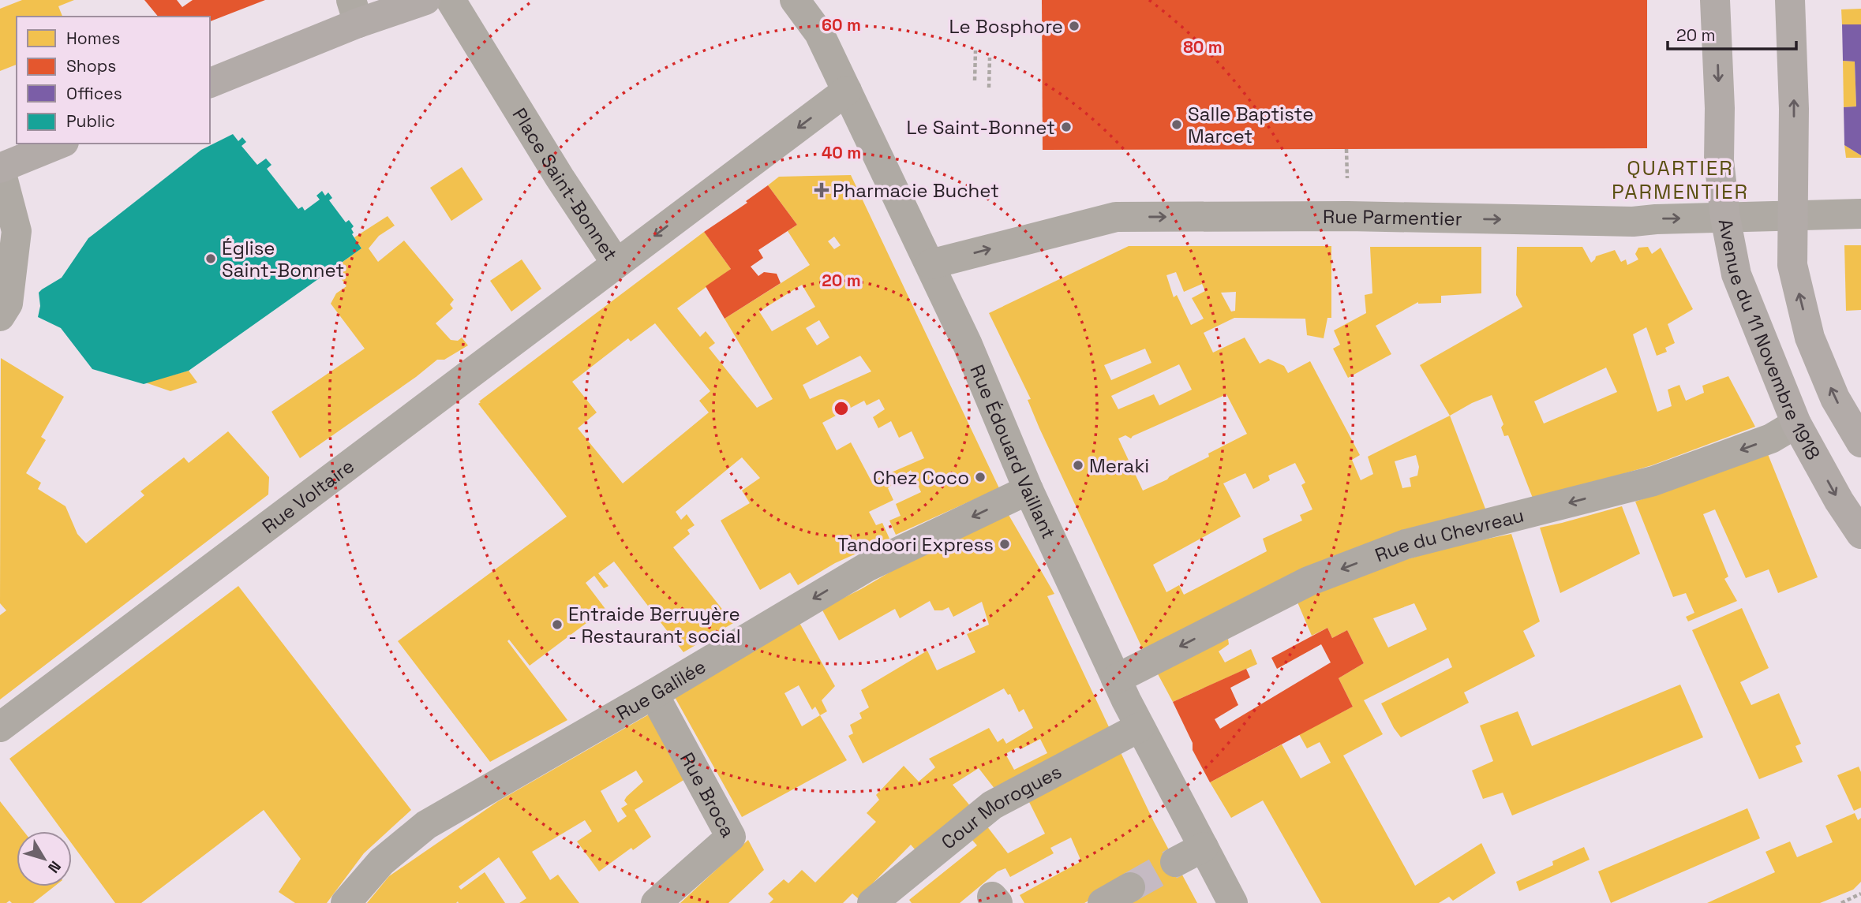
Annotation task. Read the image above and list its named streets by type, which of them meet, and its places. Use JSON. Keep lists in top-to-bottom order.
{
  "streets": {
    "main road": ["Avenue du 11 Novembre 1918"],
    "street": [
      "Place Saint-Bonnet",
      "Rue Parmentier",
      "Rue Édouard Vaillant",
      "Rue Voltaire",
      "Rue du Chevreau",
      "Rue Galilée",
      "Rue Broca",
      "Cour Morogues"
    ]
  },
  "crossings": [
    ["Place Saint-Bonnet", "Rue Édouard Vaillant"],
    ["Place Saint-Bonnet", "Rue Voltaire"],
    ["Rue Parmentier", "Avenue du 11 Novembre 1918"],
    ["Rue Parmentier", "Rue Édouard Vaillant"],
    ["Avenue du 11 Novembre 1918", "Rue du Chevreau"],
    ["Rue Édouard Vaillant", "Rue du Chevreau"],
    ["Rue Édouard Vaillant", "Rue Galilée"],
    ["Rue Édouard Vaillant", "Cour Morogues"],
    ["Rue Galilée", "Rue Broca"]
  ],
  "one_way": [
    "Place Saint-Bonnet",
    "Rue Parmentier",
    "Rue du Chevreau",
    "Rue Galilée"
  ],
  "districts": ["QUARTIER PARMENTIER"],
  "places": {
    "other": [
      "Le Bosphore",
      "Salle Baptiste Marcet",
      "Le Saint-Bonnet",
      "Église Saint-Bonnet",
      "Meraki",
      "Chez Coco",
      "Tandoori Express",
      "Entraide Berruyère - Restaurant social"
    ],
    "health": ["Pharmacie Buchet"]
  },
  "legend": [
    "Homes",
    "Shops",
    "Offices",
    "Public"
  ],
  "scale_bar": "20 m",
  "north": "bottom right",
  "rings": [
    "60 m",
    "80 m",
    "40 m",
    "20 m"
  ]
}
